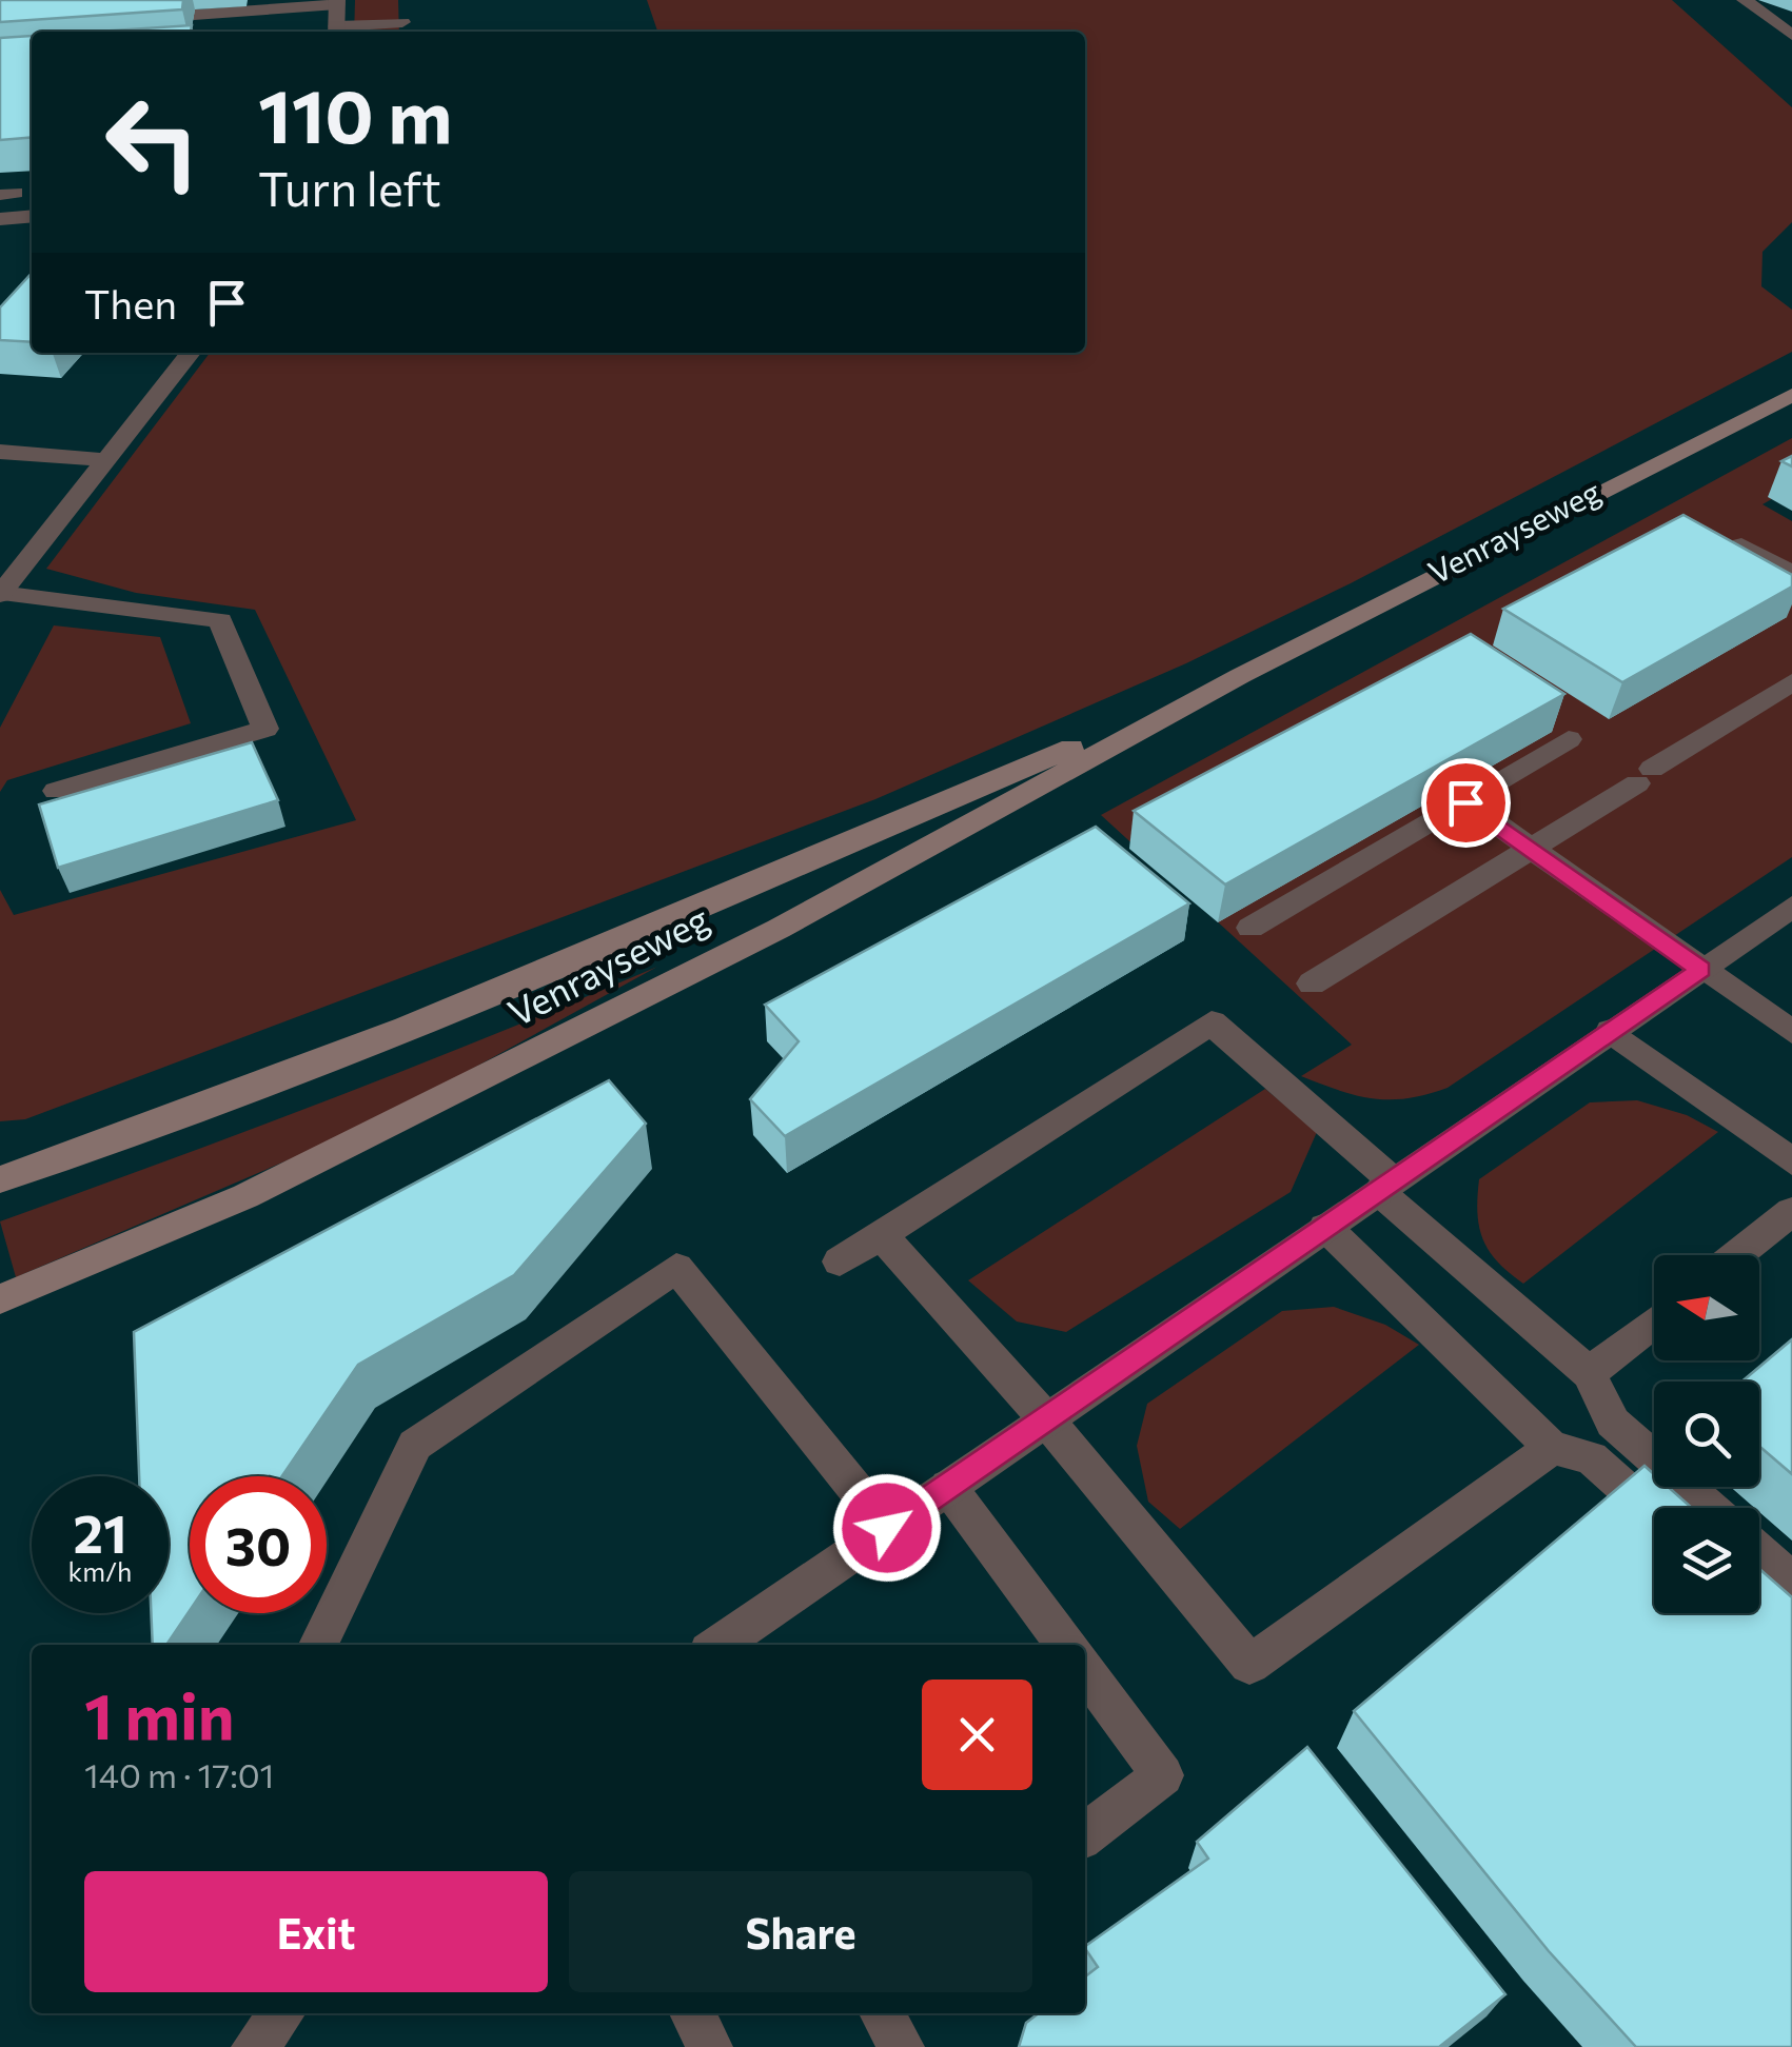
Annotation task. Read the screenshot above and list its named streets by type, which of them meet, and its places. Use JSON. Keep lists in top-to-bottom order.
{
  "streets": {
    "street": ["Venrayseweg"]
  },
  "north": "left",
  "page": {
    "turn": ["110 m", "Turn left"],
    "then": "Then",
    "speed": "21 km/h",
    "limit": "30",
    "heading": ["1 min", "140 m · 17:01"],
    "buttons": ["Exit", "Share"]
  }
}
